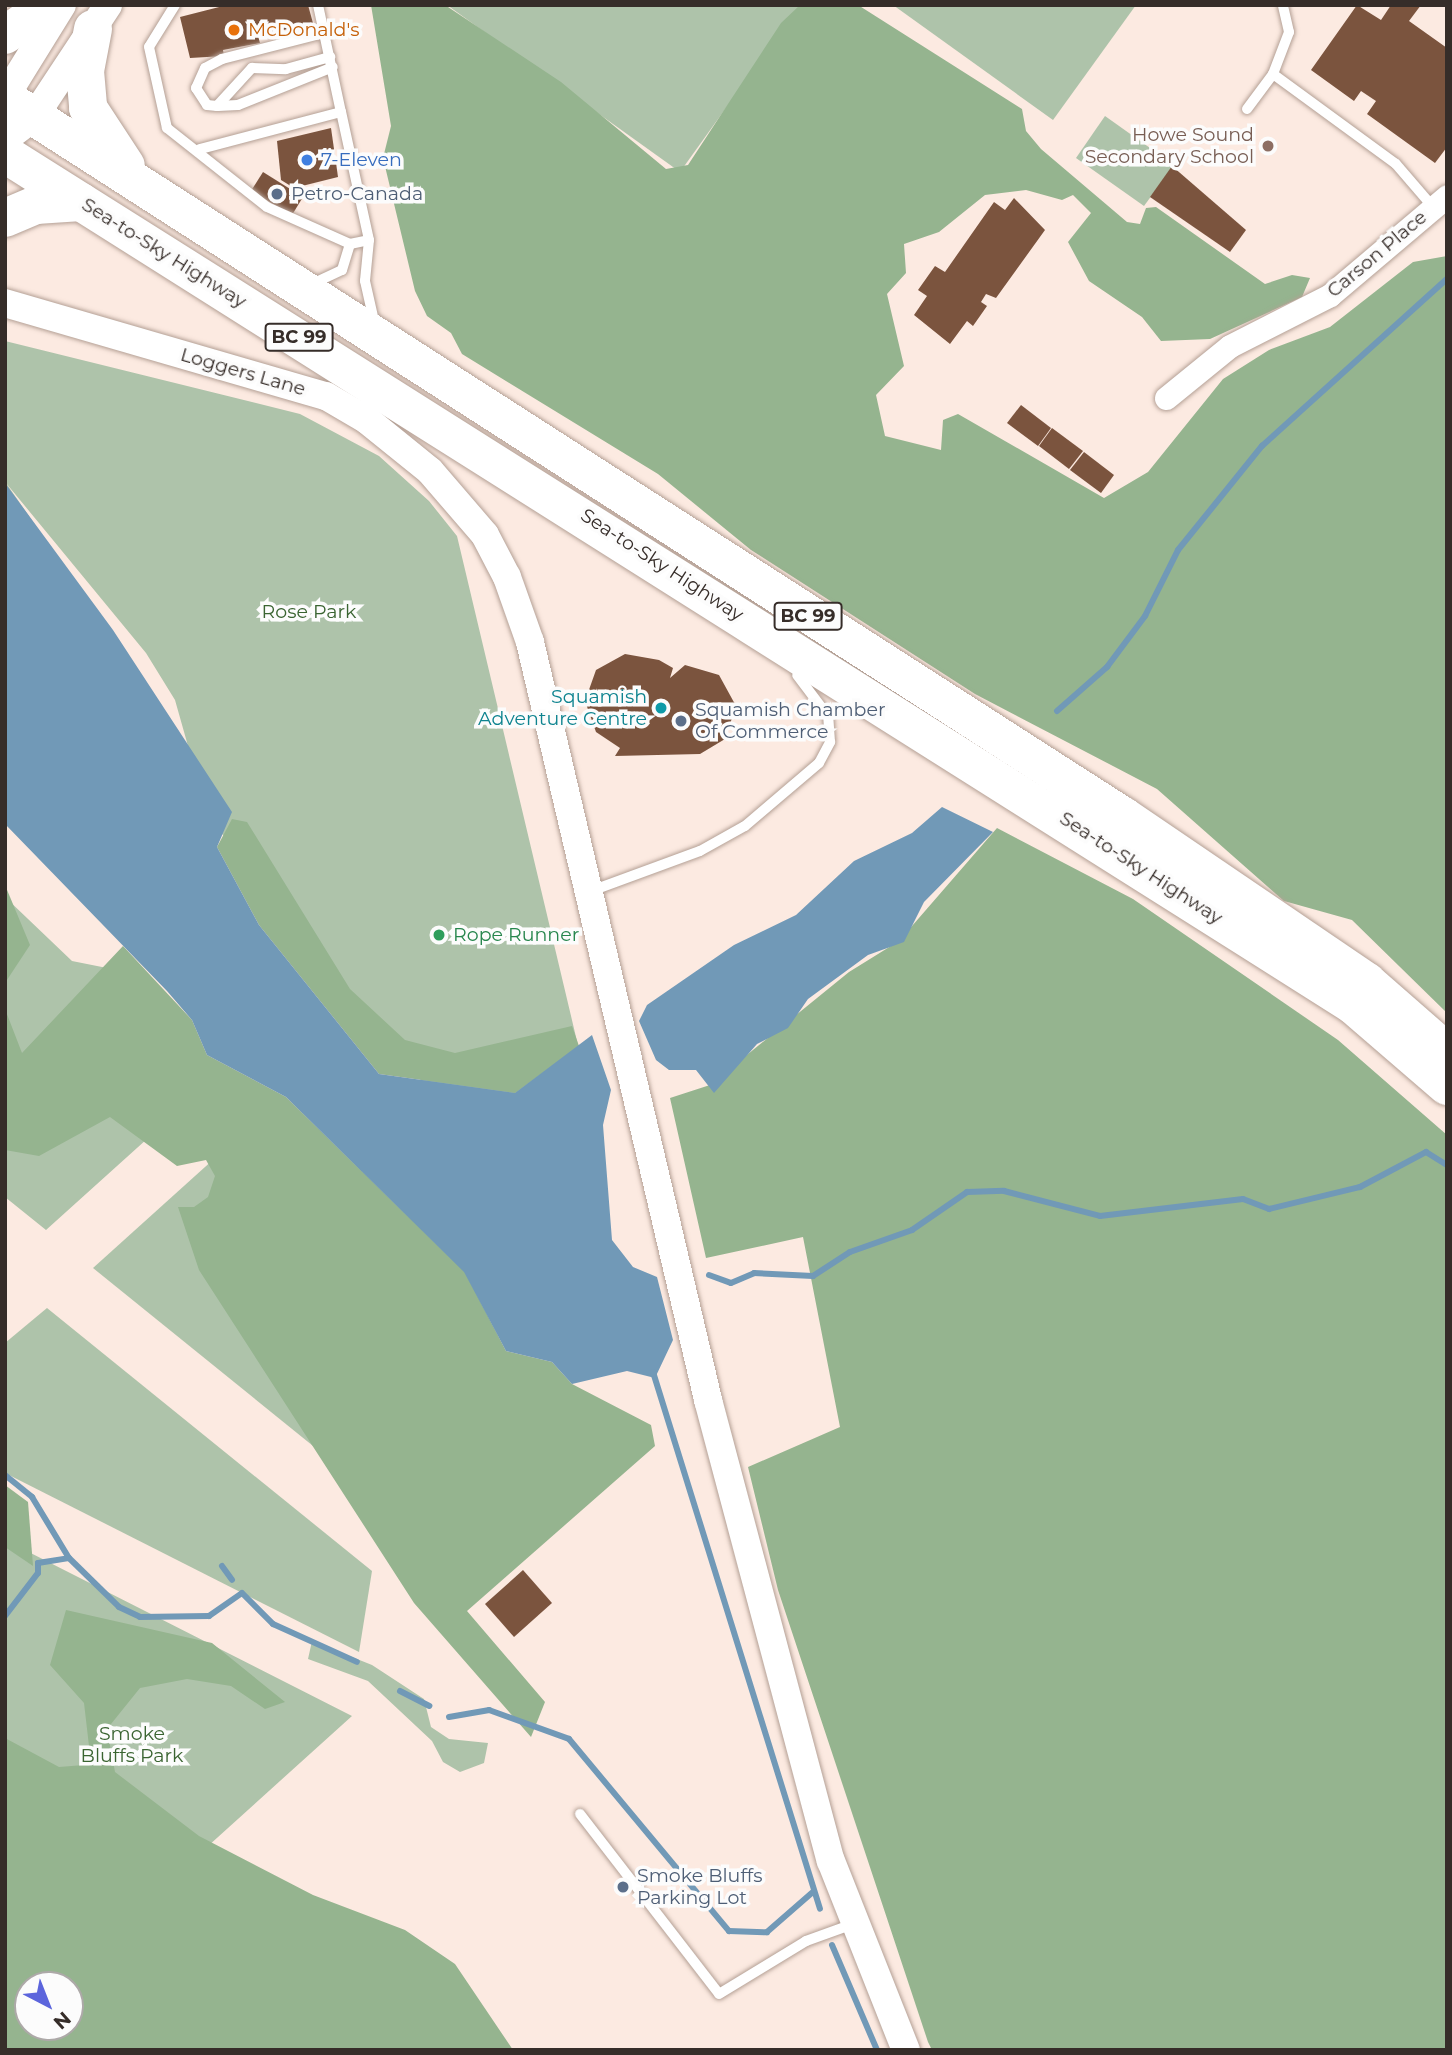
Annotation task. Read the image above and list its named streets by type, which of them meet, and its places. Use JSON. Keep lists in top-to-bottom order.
{
  "streets": {
    "highway": ["Sea-to-Sky Highway", "BC 99"],
    "street": ["Carson Place", "Loggers Lane"]
  },
  "parks": ["Rose Park", "Smoke Bluffs Park"],
  "places": [
    "McDonald's",
    "Howe Sound Secondary School",
    "7-Eleven",
    "Petro-Canada",
    "Squamish Adventure Centre",
    "Squamish Chamber Of Commerce",
    "Rope Runner",
    "Smoke Bluffs Parking Lot"
  ],
  "north": "bottom right"
}
